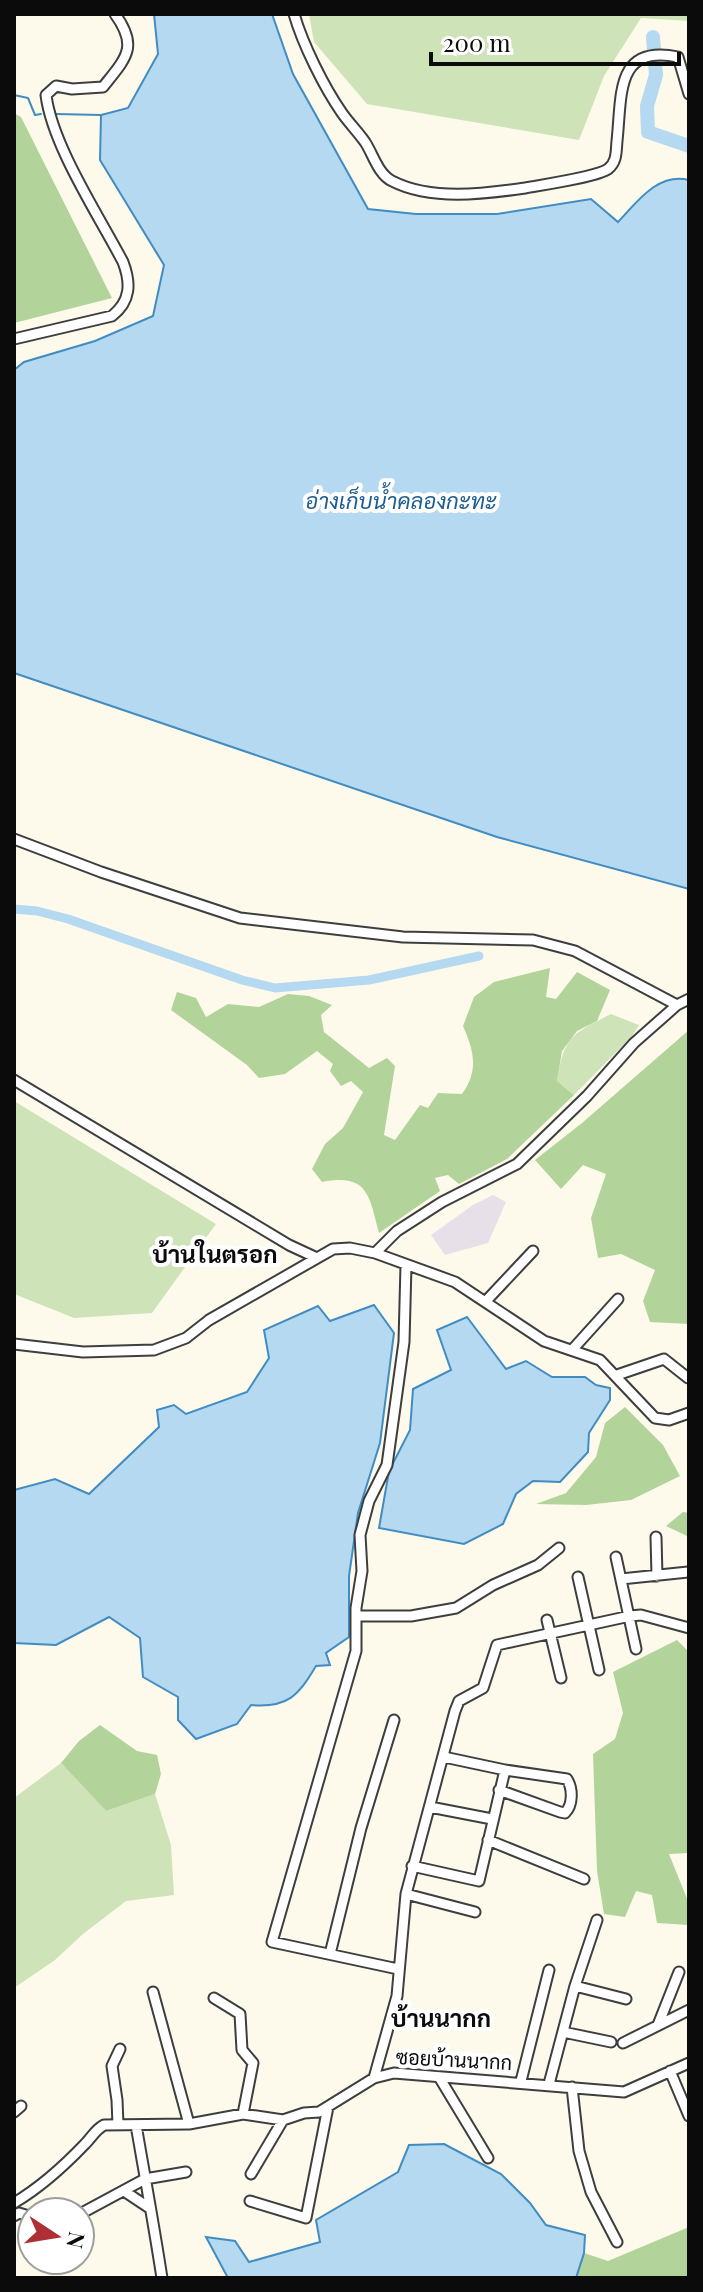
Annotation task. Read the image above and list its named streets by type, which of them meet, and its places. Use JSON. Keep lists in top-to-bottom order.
{
  "streets": {
    "street": ["ซอยบ้านนากก"]
  },
  "districts": ["บ้านในตรอก", "บ้านนากก"],
  "water": ["อ่างเก็บน้ำคลองกะทะ"],
  "scale_bar": "200 m",
  "north": "right"
}
